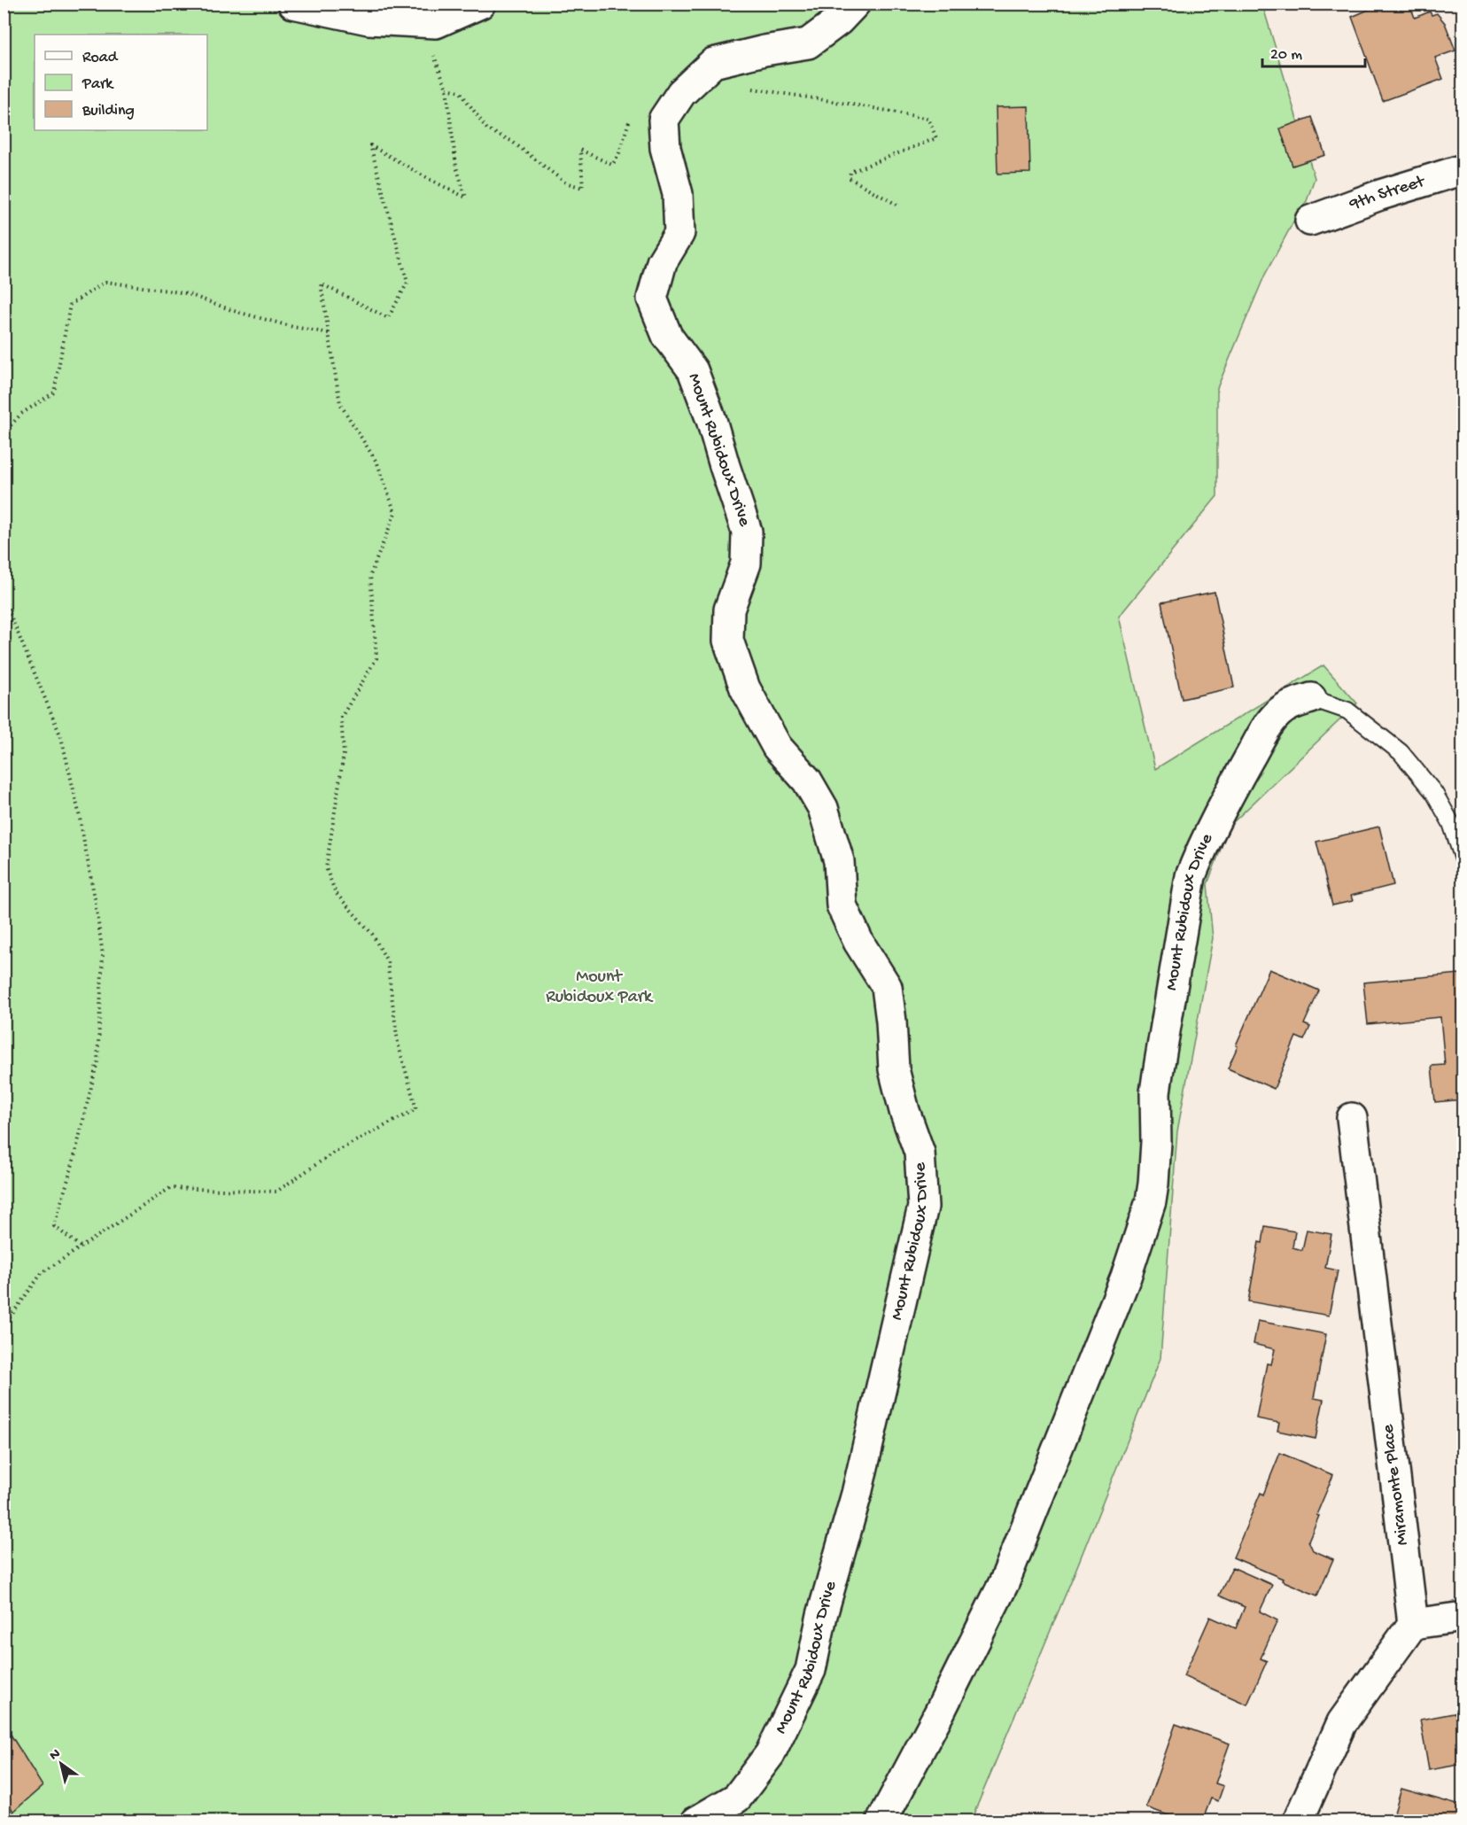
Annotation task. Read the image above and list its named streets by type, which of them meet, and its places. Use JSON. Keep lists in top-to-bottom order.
{
  "streets": {
    "street": ["9th Street", "Mount Rubidoux Drive", "Miramonte Place"]
  },
  "parks": ["Mount Rubidoux Park"],
  "legend": ["Road", "Park", "Building"],
  "scale_bar": "20 m",
  "north": "top left"
}
